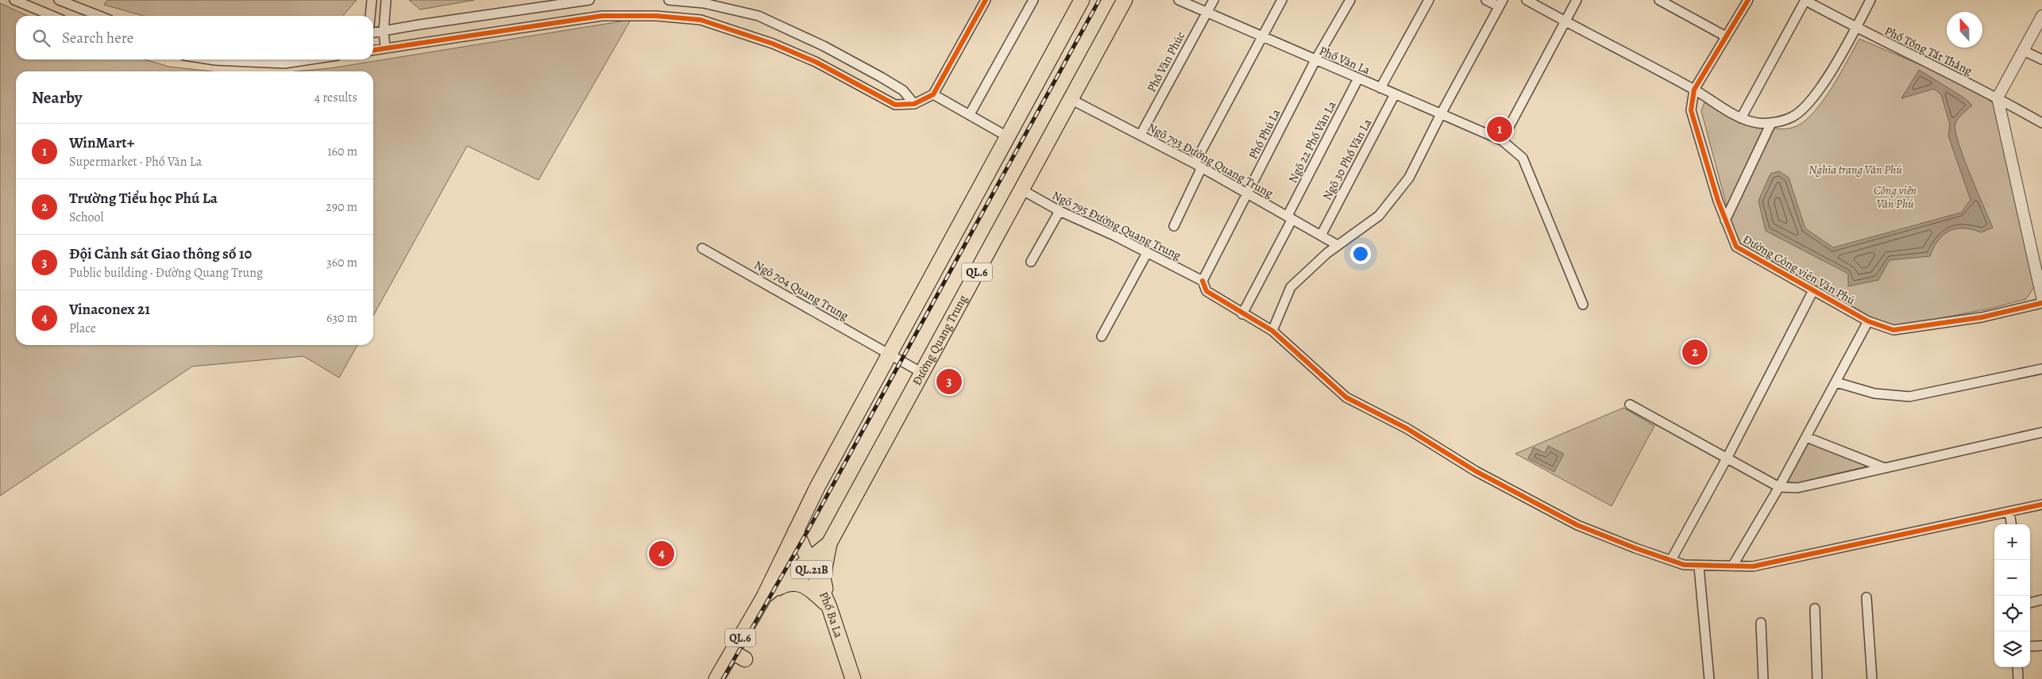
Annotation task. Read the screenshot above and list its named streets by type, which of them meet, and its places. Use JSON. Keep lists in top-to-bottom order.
{
  "streets": {
    "highway": [
      "QL.6",
      "Đường Quang Trung",
      "QL.21B",
      "Phố Ba La"
    ],
    "street": [
      "Phố Tống Tất Thắng",
      "Phố Văn La",
      "Phố Văn Phúc",
      "Phố Phú La",
      "Ngõ 22 Phố Văn La",
      "Ngõ 30 Phố Văn La",
      "Ngõ 793 Đường Quang Trung",
      "Ngõ 795 Đường Quang Trung",
      "Đường Công viên Văn Phú",
      "Ngõ 704 Quang Trung"
    ]
  },
  "crossings": [
    ["Phố Văn La", "Phố Văn Phúc"],
    ["Phố Văn La", "Phố Phú La"],
    ["Phố Văn La", "Ngõ 22 Phố Văn La"],
    ["Phố Văn La", "Ngõ 30 Phố Văn La"],
    ["Phố Văn Phúc", "Ngõ 793 Đường Quang Trung"],
    ["Phố Phú La", "Ngõ 793 Đường Quang Trung"],
    ["Phố Phú La", "Ngõ 795 Đường Quang Trung"],
    ["Ngõ 22 Phố Văn La", "Ngõ 793 Đường Quang Trung"],
    ["Ngõ 30 Phố Văn La", "Ngõ 793 Đường Quang Trung"],
    ["Ngõ 793 Đường Quang Trung", "Đường Quang Trung"],
    ["Ngõ 795 Đường Quang Trung", "Đường Quang Trung"],
    ["Ngõ 704 Quang Trung", "Đường Quang Trung"],
    ["Đường Quang Trung", "Phố Ba La"]
  ],
  "parks": ["Nghĩa trang Văn Phú", "Công viên Văn Phú"],
  "north": "top",
  "page": {
    "search": "Search here",
    "heading": ["Nearby", "4 results"],
    "pins": [
      "1",
      "2",
      "3",
      "4"
    ],
    "list": [
      {
        "mark": "1",
        "name": "WinMart+",
        "note": "Supermarket · Phố Văn La",
        "value": "160 m"
      },
      {
        "mark": "2",
        "name": "Trường Tiểu học Phú La",
        "note": "School",
        "value": "290 m"
      },
      {
        "mark": "3",
        "name": "Đội Cảnh sát Giao thông số 10",
        "note": "Public building · Đường Quang Trung",
        "value": "360 m"
      },
      {
        "mark": "4",
        "name": "Vinaconex 21",
        "note": "Place",
        "value": "630 m"
      }
    ],
    "map_buttons": ["+", "−"]
  }
}
